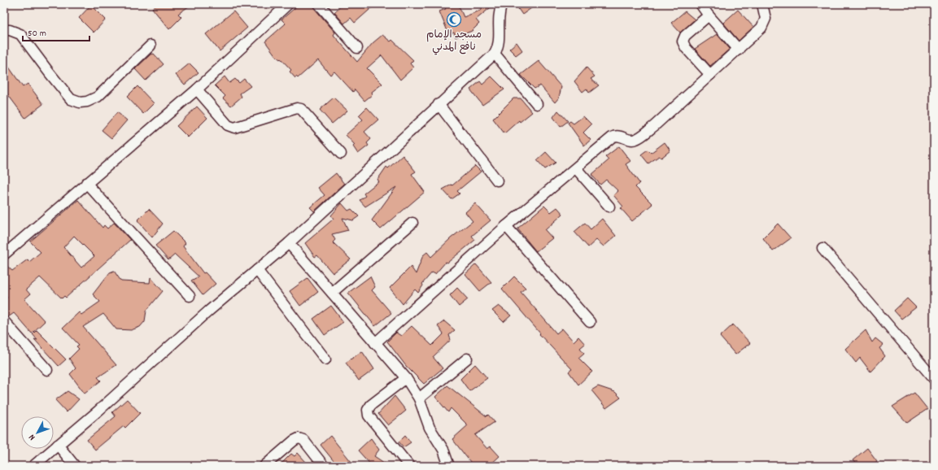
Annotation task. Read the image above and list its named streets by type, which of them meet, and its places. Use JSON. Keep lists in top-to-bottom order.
{
  "places": {
    "mosque": ["مسجد الإمام نافع المدني"]
  },
  "scale_bar": "50 m",
  "north": "bottom left"
}
